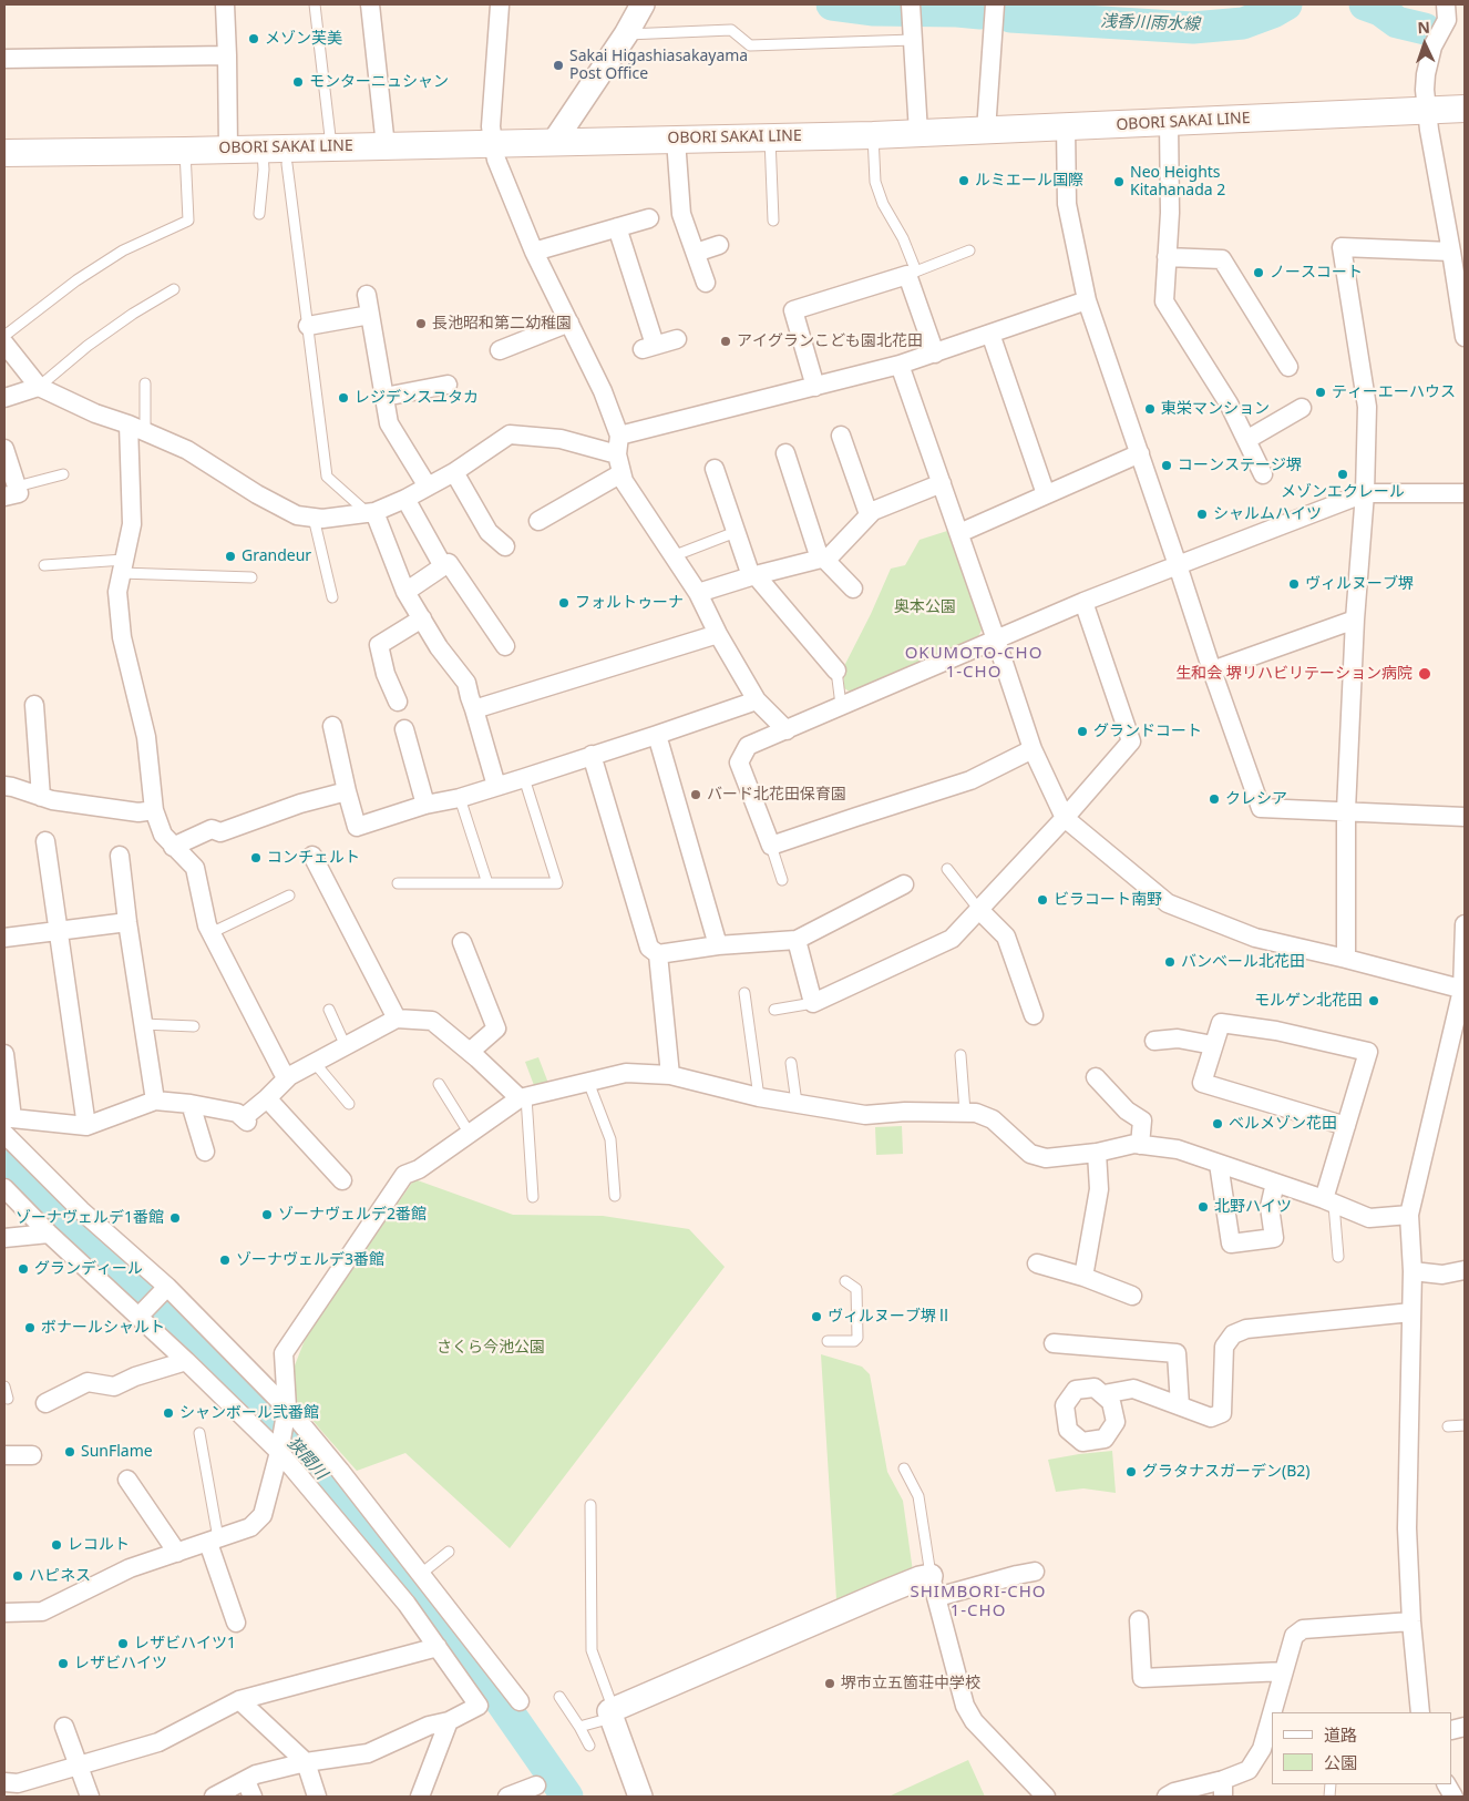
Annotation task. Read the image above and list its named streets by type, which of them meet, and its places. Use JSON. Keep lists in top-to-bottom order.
{
  "streets": {
    "main road": ["OBORI SAKAI LINE"]
  },
  "districts": ["OKUMOTO-CHO 1-CHO", "SHIMBORI-CHO 1-CHO"],
  "water": ["浅香川雨水線", "狭間川"],
  "parks": ["奥本公園", "さくら今池公園"],
  "places": [
    "メゾン芙美",
    "Sakai Higashiasakayama Post Office",
    "モンターニュシャン",
    "ルミエール国際",
    "Neo Heights Kitahanada 2",
    "ノースコート",
    "長池昭和第二幼稚園",
    "アイグランこども園北花田",
    "ティーエーハウス",
    "レジデンスユタカ",
    "東栄マンション",
    "コーンステージ堺",
    "メゾンエクレール",
    "シャルムハイツ",
    "Grandeur",
    "ヴィルヌーブ堺",
    "フォルトゥーナ",
    "生和会 堺リハビリテーション病院",
    "グランドコート",
    "バード北花田保育園",
    "クレシア",
    "コンチェルト",
    "ビラコート南野",
    "バンベール北花田",
    "モルゲン北花田",
    "ベルメゾン花田",
    "北野ハイツ",
    "ゾーナヴェルデ2番館",
    "ゾーナヴェルデ1番館",
    "ゾーナヴェルデ3番館",
    "グランディール",
    "ヴィルヌーブ堺Ⅱ",
    "ボナールシャルト",
    "シャンボール弐番館",
    "SunFlame",
    "グラタナスガーデン(B2)",
    "レコルト",
    "ハピネス",
    "レザビハイツ1",
    "レザビハイツ",
    "堺市立五箇荘中学校"
  ],
  "legend": ["道路", "公園"],
  "north": "top"
}
